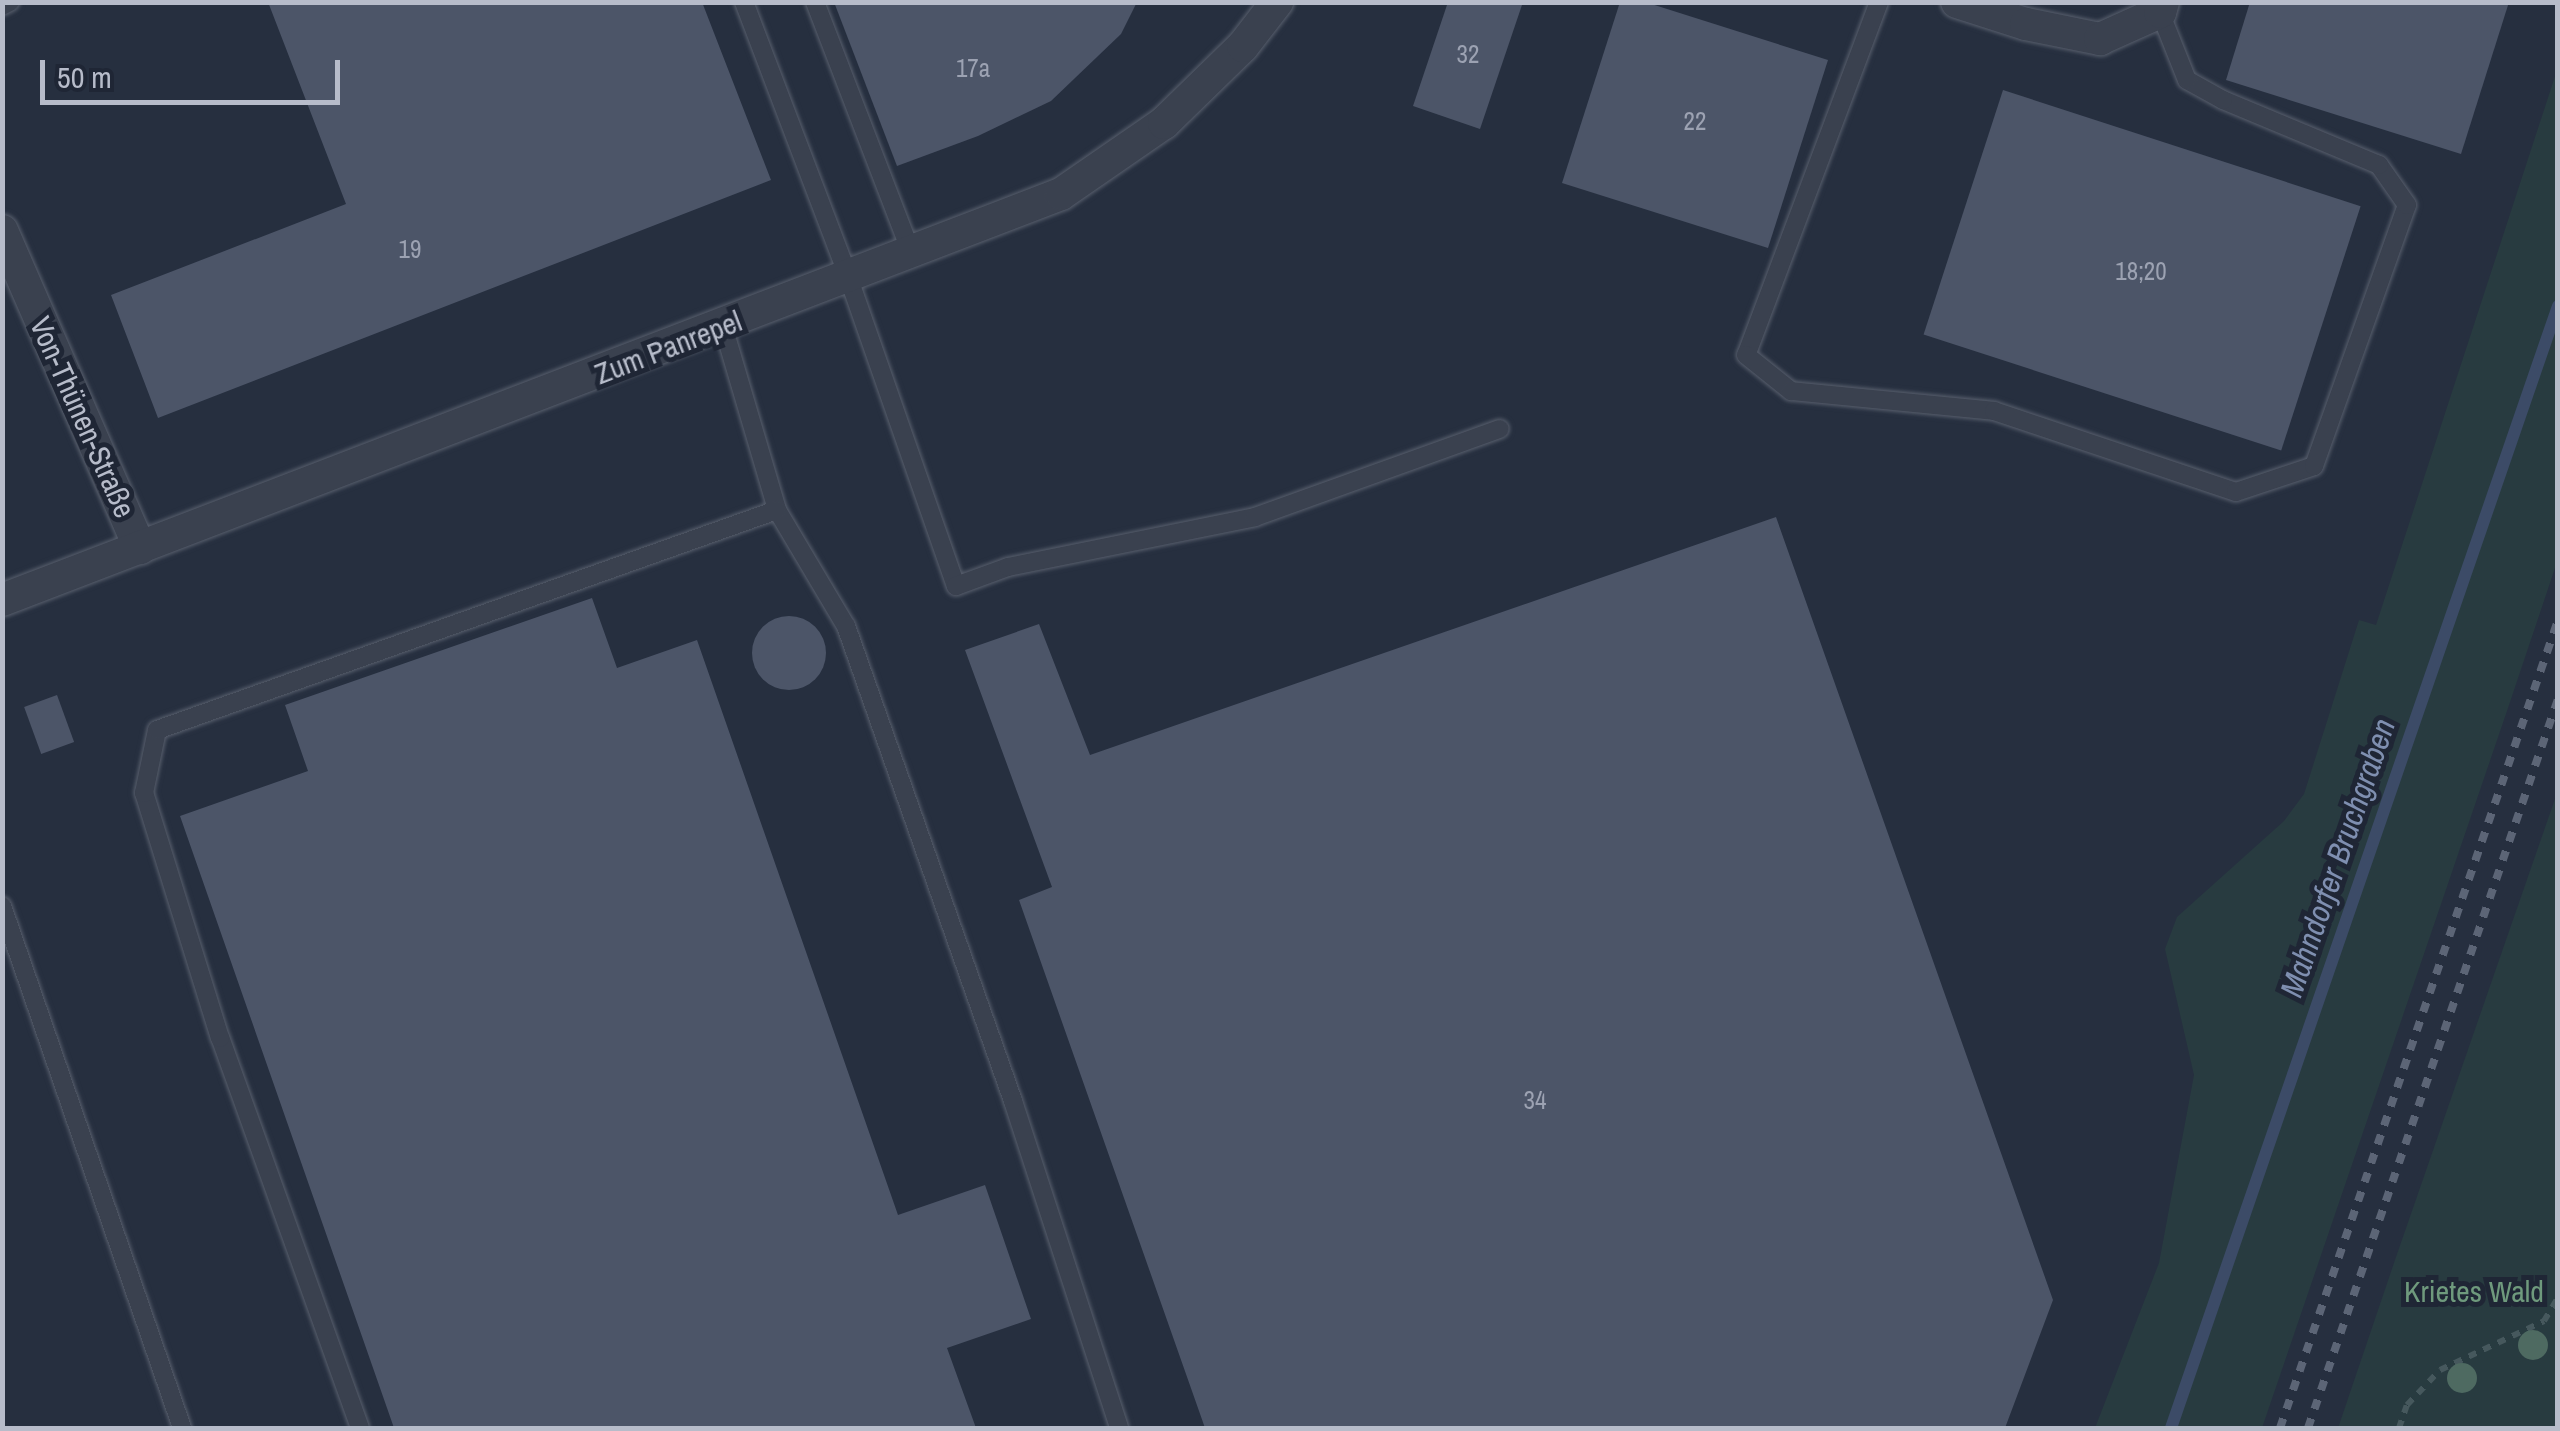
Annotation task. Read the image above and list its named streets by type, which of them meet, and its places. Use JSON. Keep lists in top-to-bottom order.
{
  "streets": {
    "street": ["Zum Panrepel", "Von-Thünen-Straße"]
  },
  "crossings": [
    ["Zum Panrepel", "Von-Thünen-Straße"]
  ],
  "water": ["Mahndorfer Bruchgraben"],
  "parks": ["Krietes Wald"],
  "house_numbers": [
    "32",
    "17a",
    "22",
    "19",
    "18;20",
    "34"
  ],
  "scale_bar": "50 m"
}
